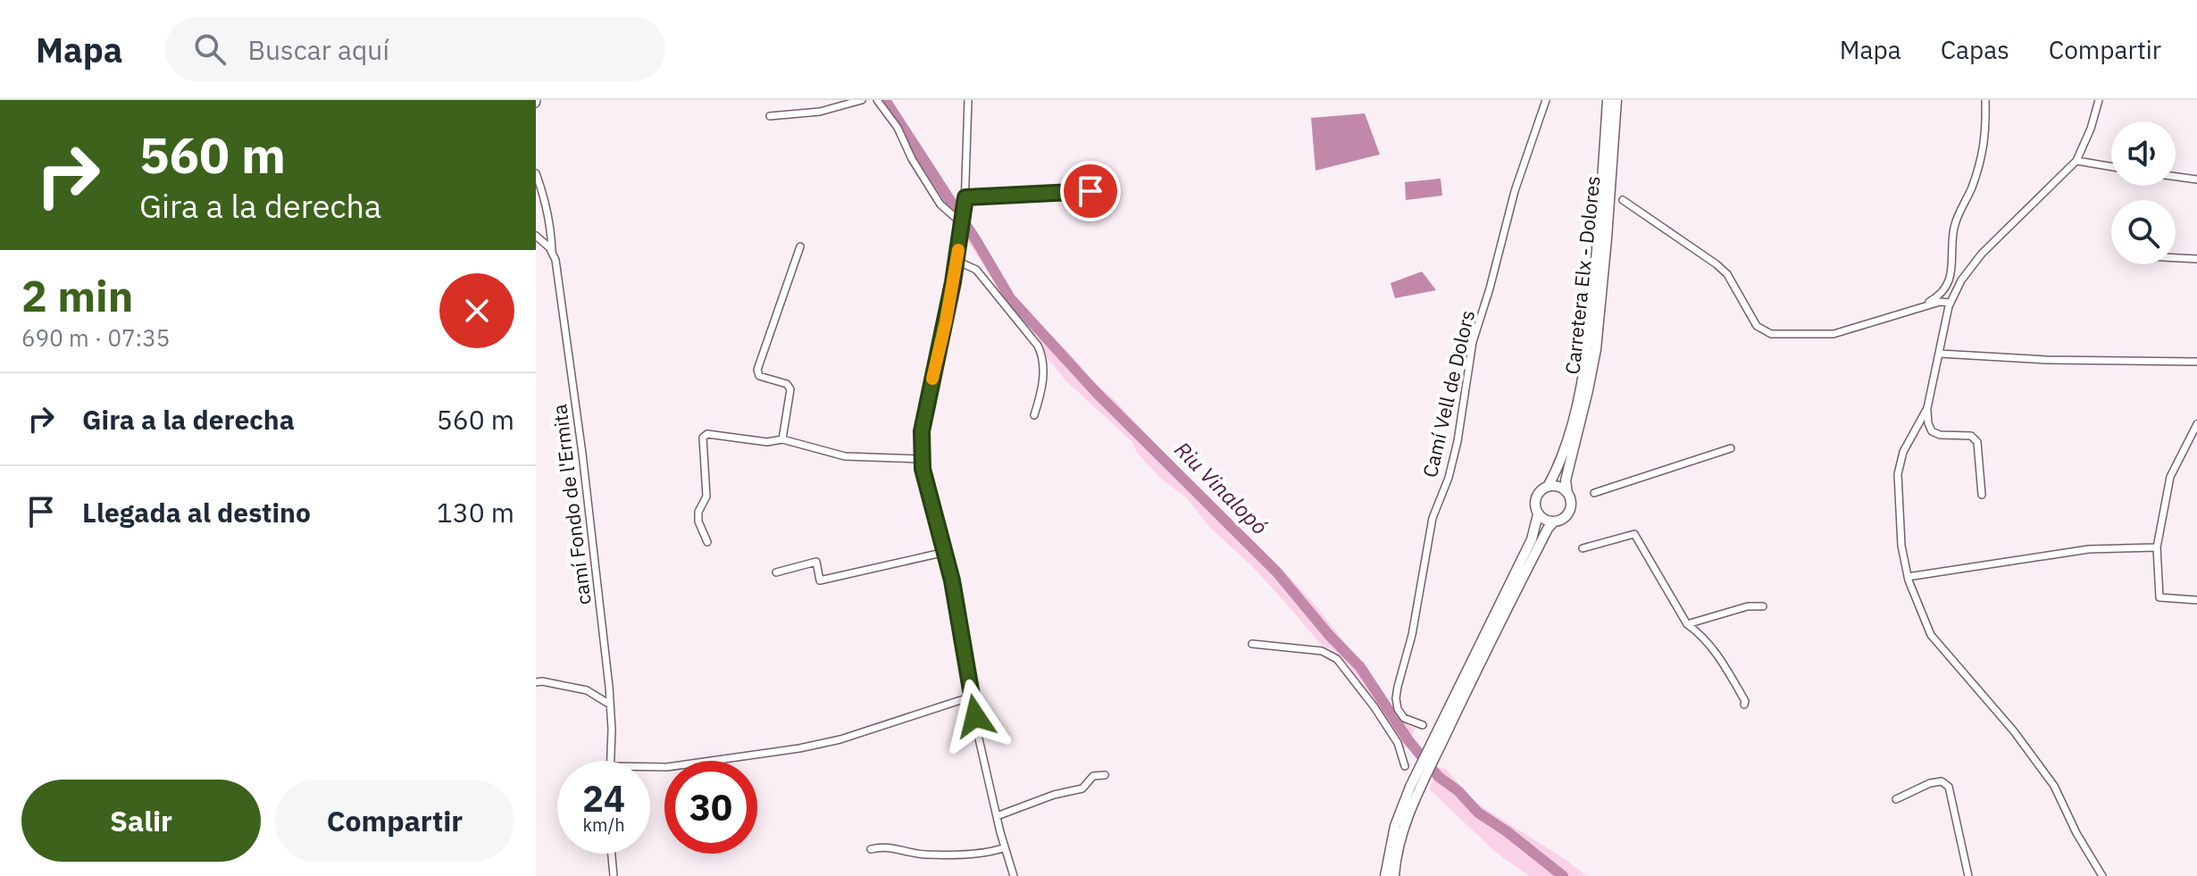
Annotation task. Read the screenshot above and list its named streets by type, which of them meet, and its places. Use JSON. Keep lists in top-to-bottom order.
{
  "streets": {
    "main road": ["Carretera Elx - Dolores"],
    "street": ["Camí Vell de Dolors", "camí Fondo de l'Ermita"]
  },
  "water": ["Riu Vinalopó"],
  "page": {
    "header": "Mapa",
    "search": "Buscar aquí",
    "nav": ["Mapa", "Capas", "Compartir"],
    "turn": ["560 m", "Gira a la derecha"],
    "heading": ["2 min", "690 m · 07:35"],
    "list": [
      {
        "name": "Gira a la derecha",
        "value": "560 m"
      },
      {
        "name": "Llegada al destino",
        "value": "130 m"
      }
    ],
    "speed": "24 km/h",
    "limit": "30",
    "buttons": ["Salir", "Compartir"]
  }
}
